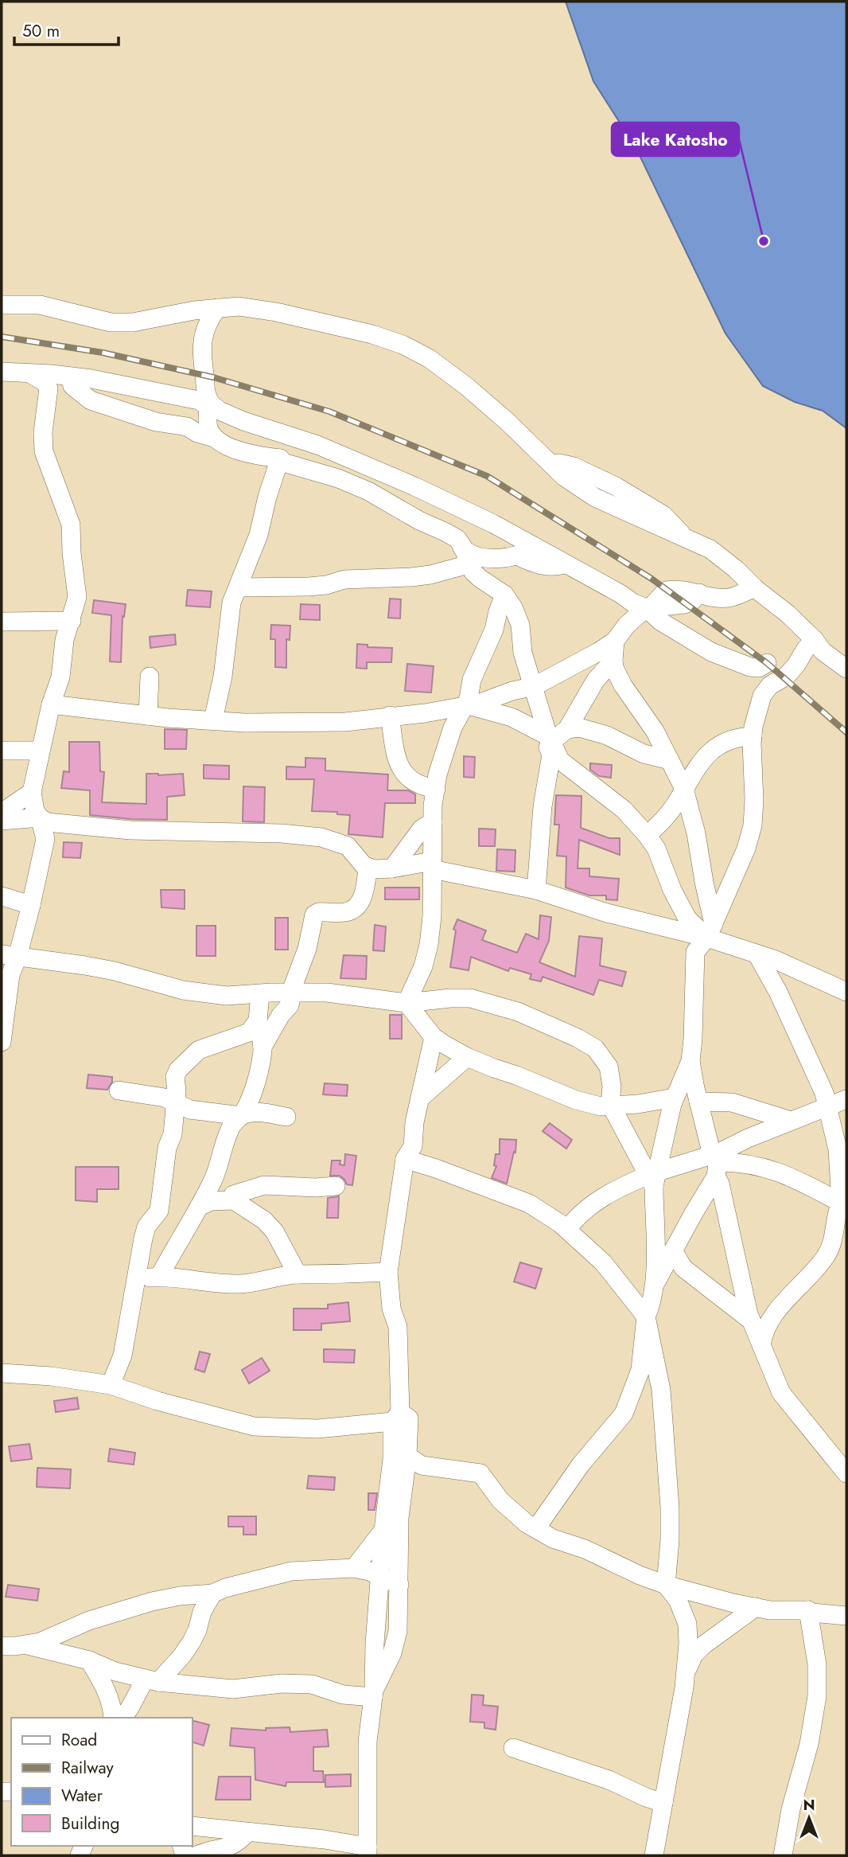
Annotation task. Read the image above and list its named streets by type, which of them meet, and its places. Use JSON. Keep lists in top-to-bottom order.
{
  "places": ["Lake Katosho"],
  "legend": [
    "Road",
    "Railway",
    "Water",
    "Building"
  ],
  "scale_bar": "50 m",
  "north": "top"
}
